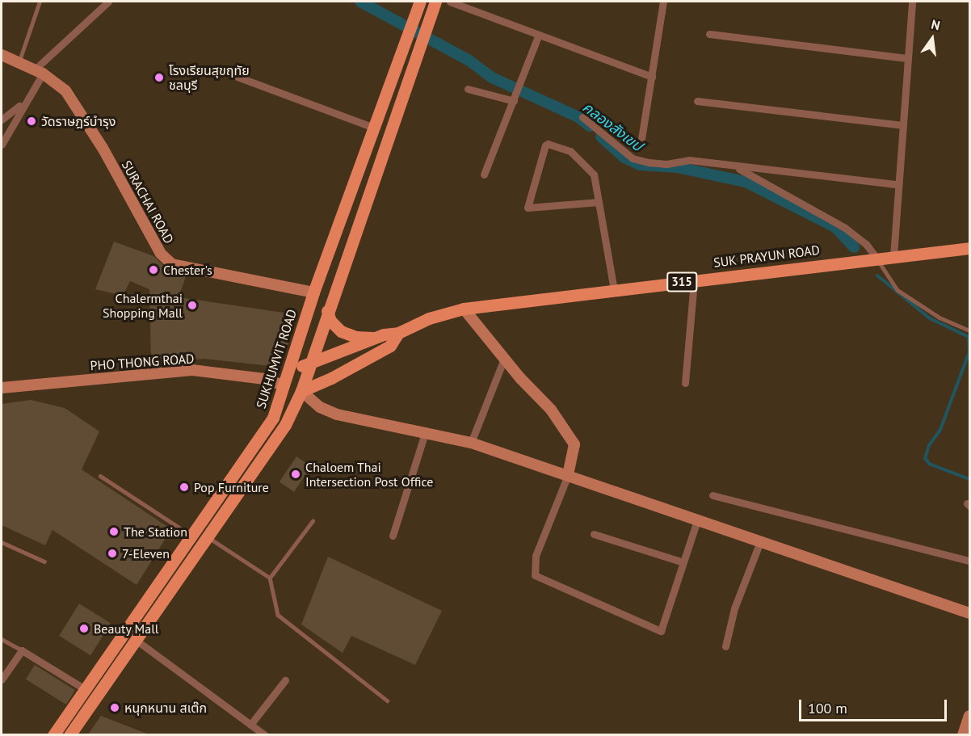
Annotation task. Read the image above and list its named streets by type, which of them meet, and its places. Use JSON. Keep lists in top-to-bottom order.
{
  "streets": {
    "main road": ["SUK PRAYUN ROAD", "315", "SUKHUMVIT ROAD"],
    "street": ["SURACHAI ROAD", "PHO THONG ROAD"]
  },
  "crossings": [
    ["SURACHAI ROAD", "SUKHUMVIT ROAD"],
    ["SUK PRAYUN ROAD", "SUKHUMVIT ROAD"],
    ["SUKHUMVIT ROAD", "PHO THONG ROAD"]
  ],
  "water": ["คลองสังเขป"],
  "places": [
    "โรงเรียนสุขฤทัย ชลบุรี",
    "วัดราษฎร์บำรุง",
    "Chester's",
    "Chalermthai Shopping Mall",
    "Chaloem Thai Intersection Post Office",
    "Pop Furniture",
    "The Station",
    "7-Eleven",
    "Beauty Mall",
    "หนุกหนาน สเต๊ก"
  ],
  "scale_bar": "100 m",
  "north": "top"
}
